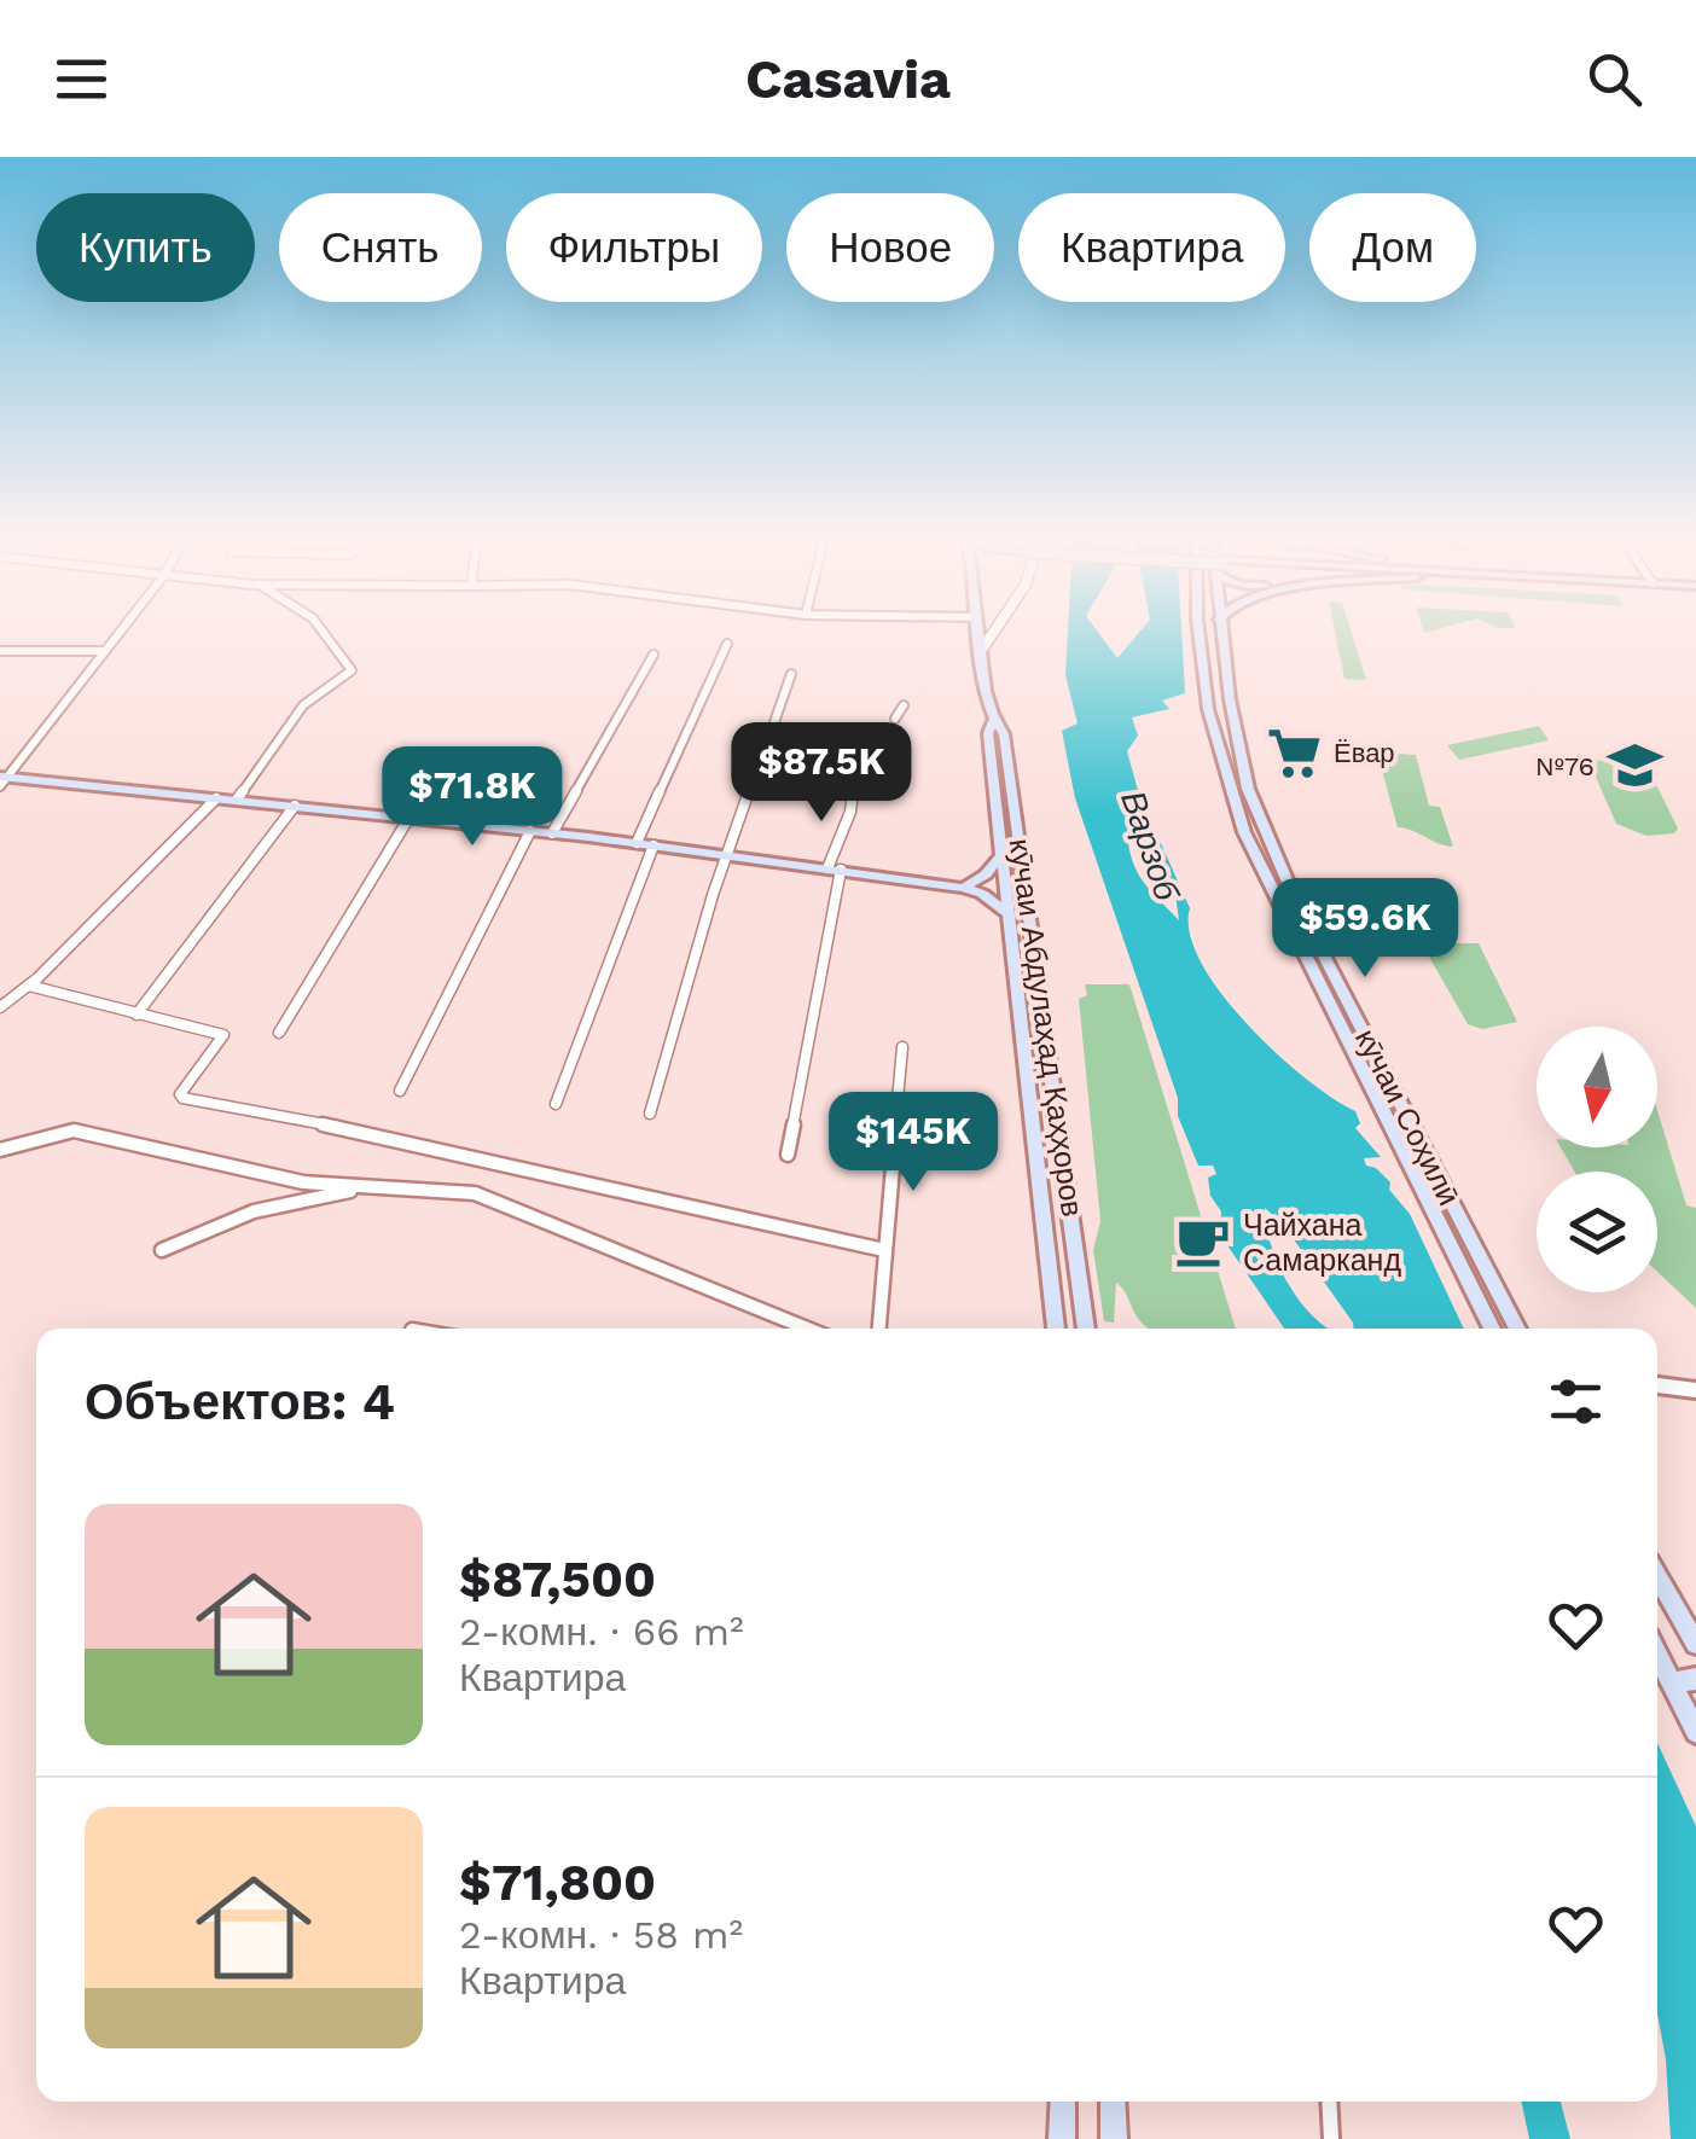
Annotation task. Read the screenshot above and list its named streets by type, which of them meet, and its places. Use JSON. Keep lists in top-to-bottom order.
{
  "streets": {
    "main road": ["кӯчаи Абдулаҳад Қаҳҳоров", "кӯчаи Соҳилӣ"]
  },
  "water": ["Варзоб"],
  "places": {
    "supermarket": ["Ёвар"],
    "school or university": ["№76"],
    "cafe": ["Чайхана Самарканд"]
  },
  "north": "bottom",
  "page": {
    "header": "Casavia",
    "chip": [
      "Купить",
      "Снять",
      "Фильтры",
      "Новое",
      "Квартира",
      "Дом"
    ],
    "price": [
      "$87.5K",
      "$71.8K",
      "$59.6K",
      "$145K"
    ],
    "heading": "Объектов: 4",
    "list": [
      {
        "name": "$87,500",
        "note": "2-комн. · 66 m² · Квартира"
      },
      {
        "name": "$71,800",
        "note": "2-комн. · 58 m² · Квартира"
      }
    ]
  }
}
